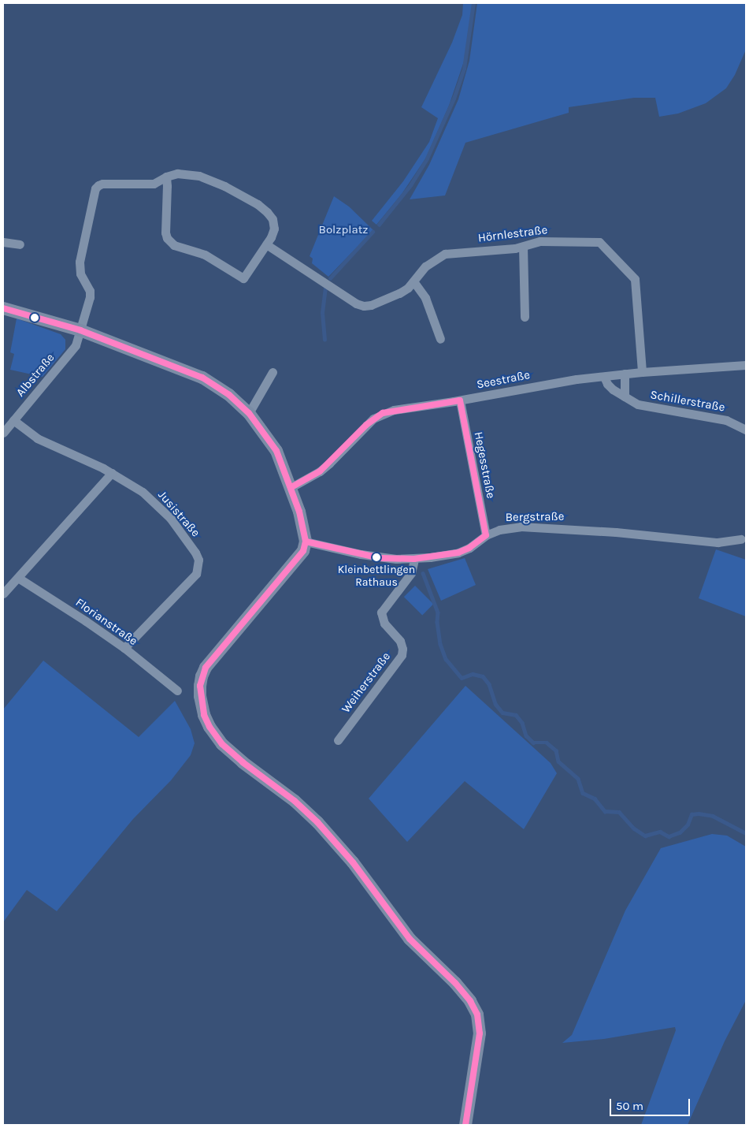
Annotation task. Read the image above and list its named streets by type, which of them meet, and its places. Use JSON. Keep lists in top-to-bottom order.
{
  "streets": {
    "street": [
      "Hörnlestraße",
      "Albstraße",
      "Seestraße",
      "Schillerstraße",
      "Hegesstraße",
      "Jusistraße",
      "Bergstraße",
      "Florianstraße",
      "Weiherstraße"
    ]
  },
  "crossings": [
    ["Hörnlestraße", "Albstraße"],
    ["Hörnlestraße", "Seestraße"],
    ["Albstraße", "Jusistraße"],
    ["Seestraße", "Schillerstraße"],
    ["Seestraße", "Hegesstraße"],
    ["Hegesstraße", "Bergstraße"],
    ["Jusistraße", "Florianstraße"],
    ["Bergstraße", "Weiherstraße"]
  ],
  "parks": ["Bolzplatz"],
  "places": ["Kleinbettlingen Rathaus"],
  "scale_bar": "50 m"
}
